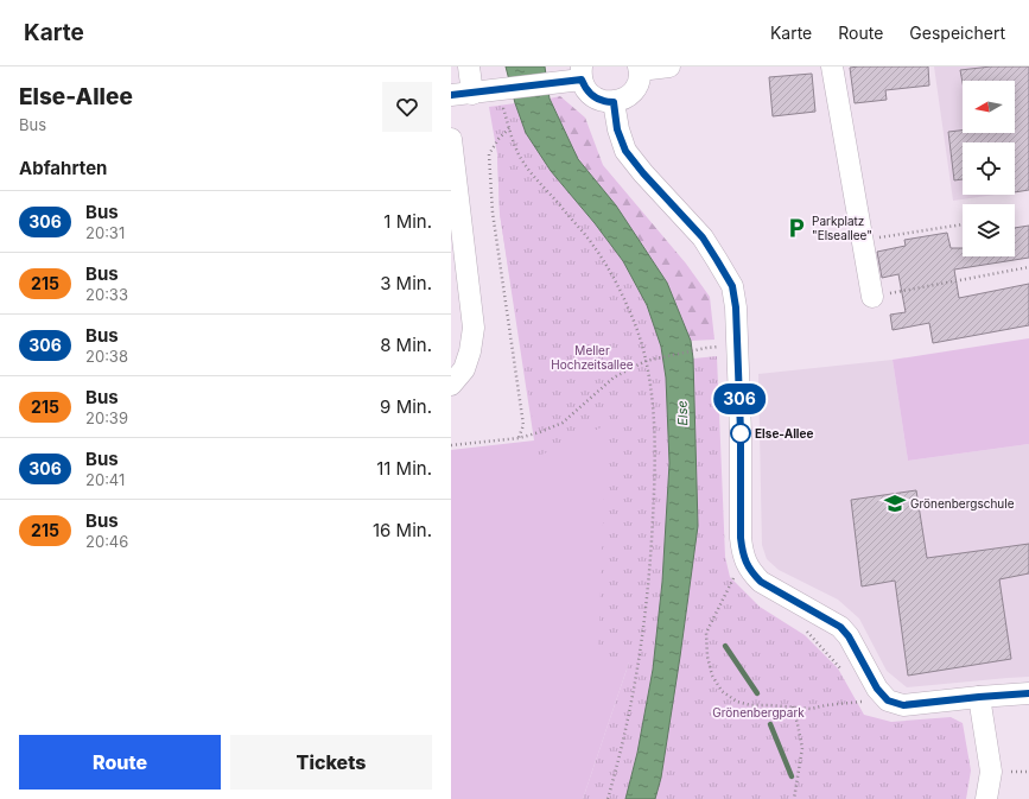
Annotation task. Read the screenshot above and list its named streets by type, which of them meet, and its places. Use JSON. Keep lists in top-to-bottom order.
{
  "water": ["Else"],
  "parks": ["Meller Hochzeitsallee", "Grönenbergpark"],
  "places": {
    "parking": ["Parkplatz \"Elseallee\""],
    "other": ["Else-Allee"],
    "school or university": ["Grönenbergschule"]
  },
  "lines": ["bus line 306"],
  "north": "left",
  "page": {
    "header": "Karte",
    "nav": ["Karte", "Route", "Gespeichert"],
    "heading": [
      ["Else-Allee", "Bus"],
      "Abfahrten"
    ],
    "on_map": "306",
    "list": [
      {
        "mark": "306",
        "name": "Bus",
        "note": "20:31",
        "value": "1 Min."
      },
      {
        "mark": "215",
        "name": "Bus",
        "note": "20:33",
        "value": "3 Min."
      },
      {
        "mark": "306",
        "name": "Bus",
        "note": "20:38",
        "value": "8 Min."
      },
      {
        "mark": "215",
        "name": "Bus",
        "note": "20:39",
        "value": "9 Min."
      },
      {
        "mark": "306",
        "name": "Bus",
        "note": "20:41",
        "value": "11 Min."
      },
      {
        "mark": "215",
        "name": "Bus",
        "note": "20:46",
        "value": "16 Min."
      }
    ],
    "buttons": ["Route", "Tickets"]
  }
}
